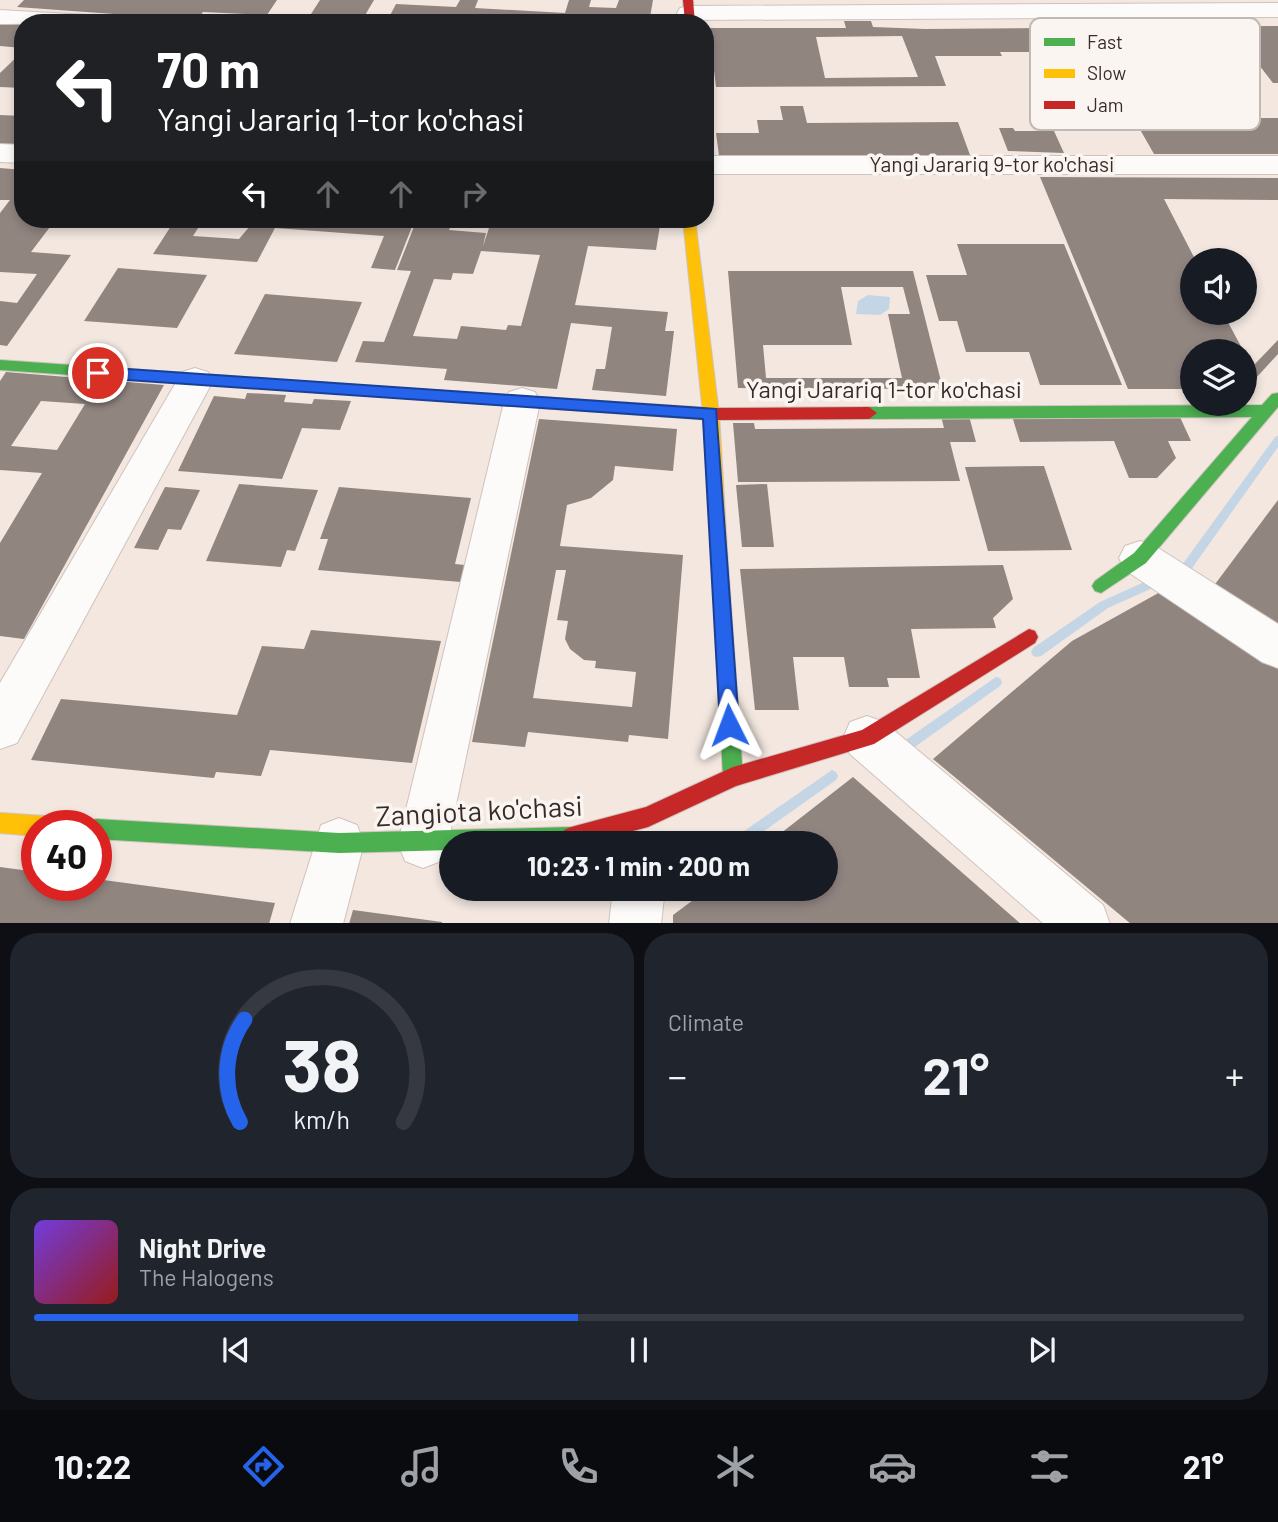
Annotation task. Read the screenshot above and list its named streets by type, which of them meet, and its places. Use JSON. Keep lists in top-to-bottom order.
{
  "streets": {
    "street": ["Yangi Jarariq 9-tor ko'chasi", "Yangi Jarariq 1-tor ko'chasi", "Zangiota ko'chasi"]
  },
  "legend": ["Fast", "Slow", "Jam"],
  "page": {
    "turn": ["70 m", "Yangi Jarariq 1-tor ko'chasi"],
    "limit": "40",
    "trip": "10:23 · 1 min · 200 m",
    "tile": "Climate",
    "heat": ["−", "21°", "+"],
    "song": ["Night Drive", "The Halogens"],
    "tabs": ["10:22", "21°"],
    "gauge": ["38", "km/h"]
  }
}
